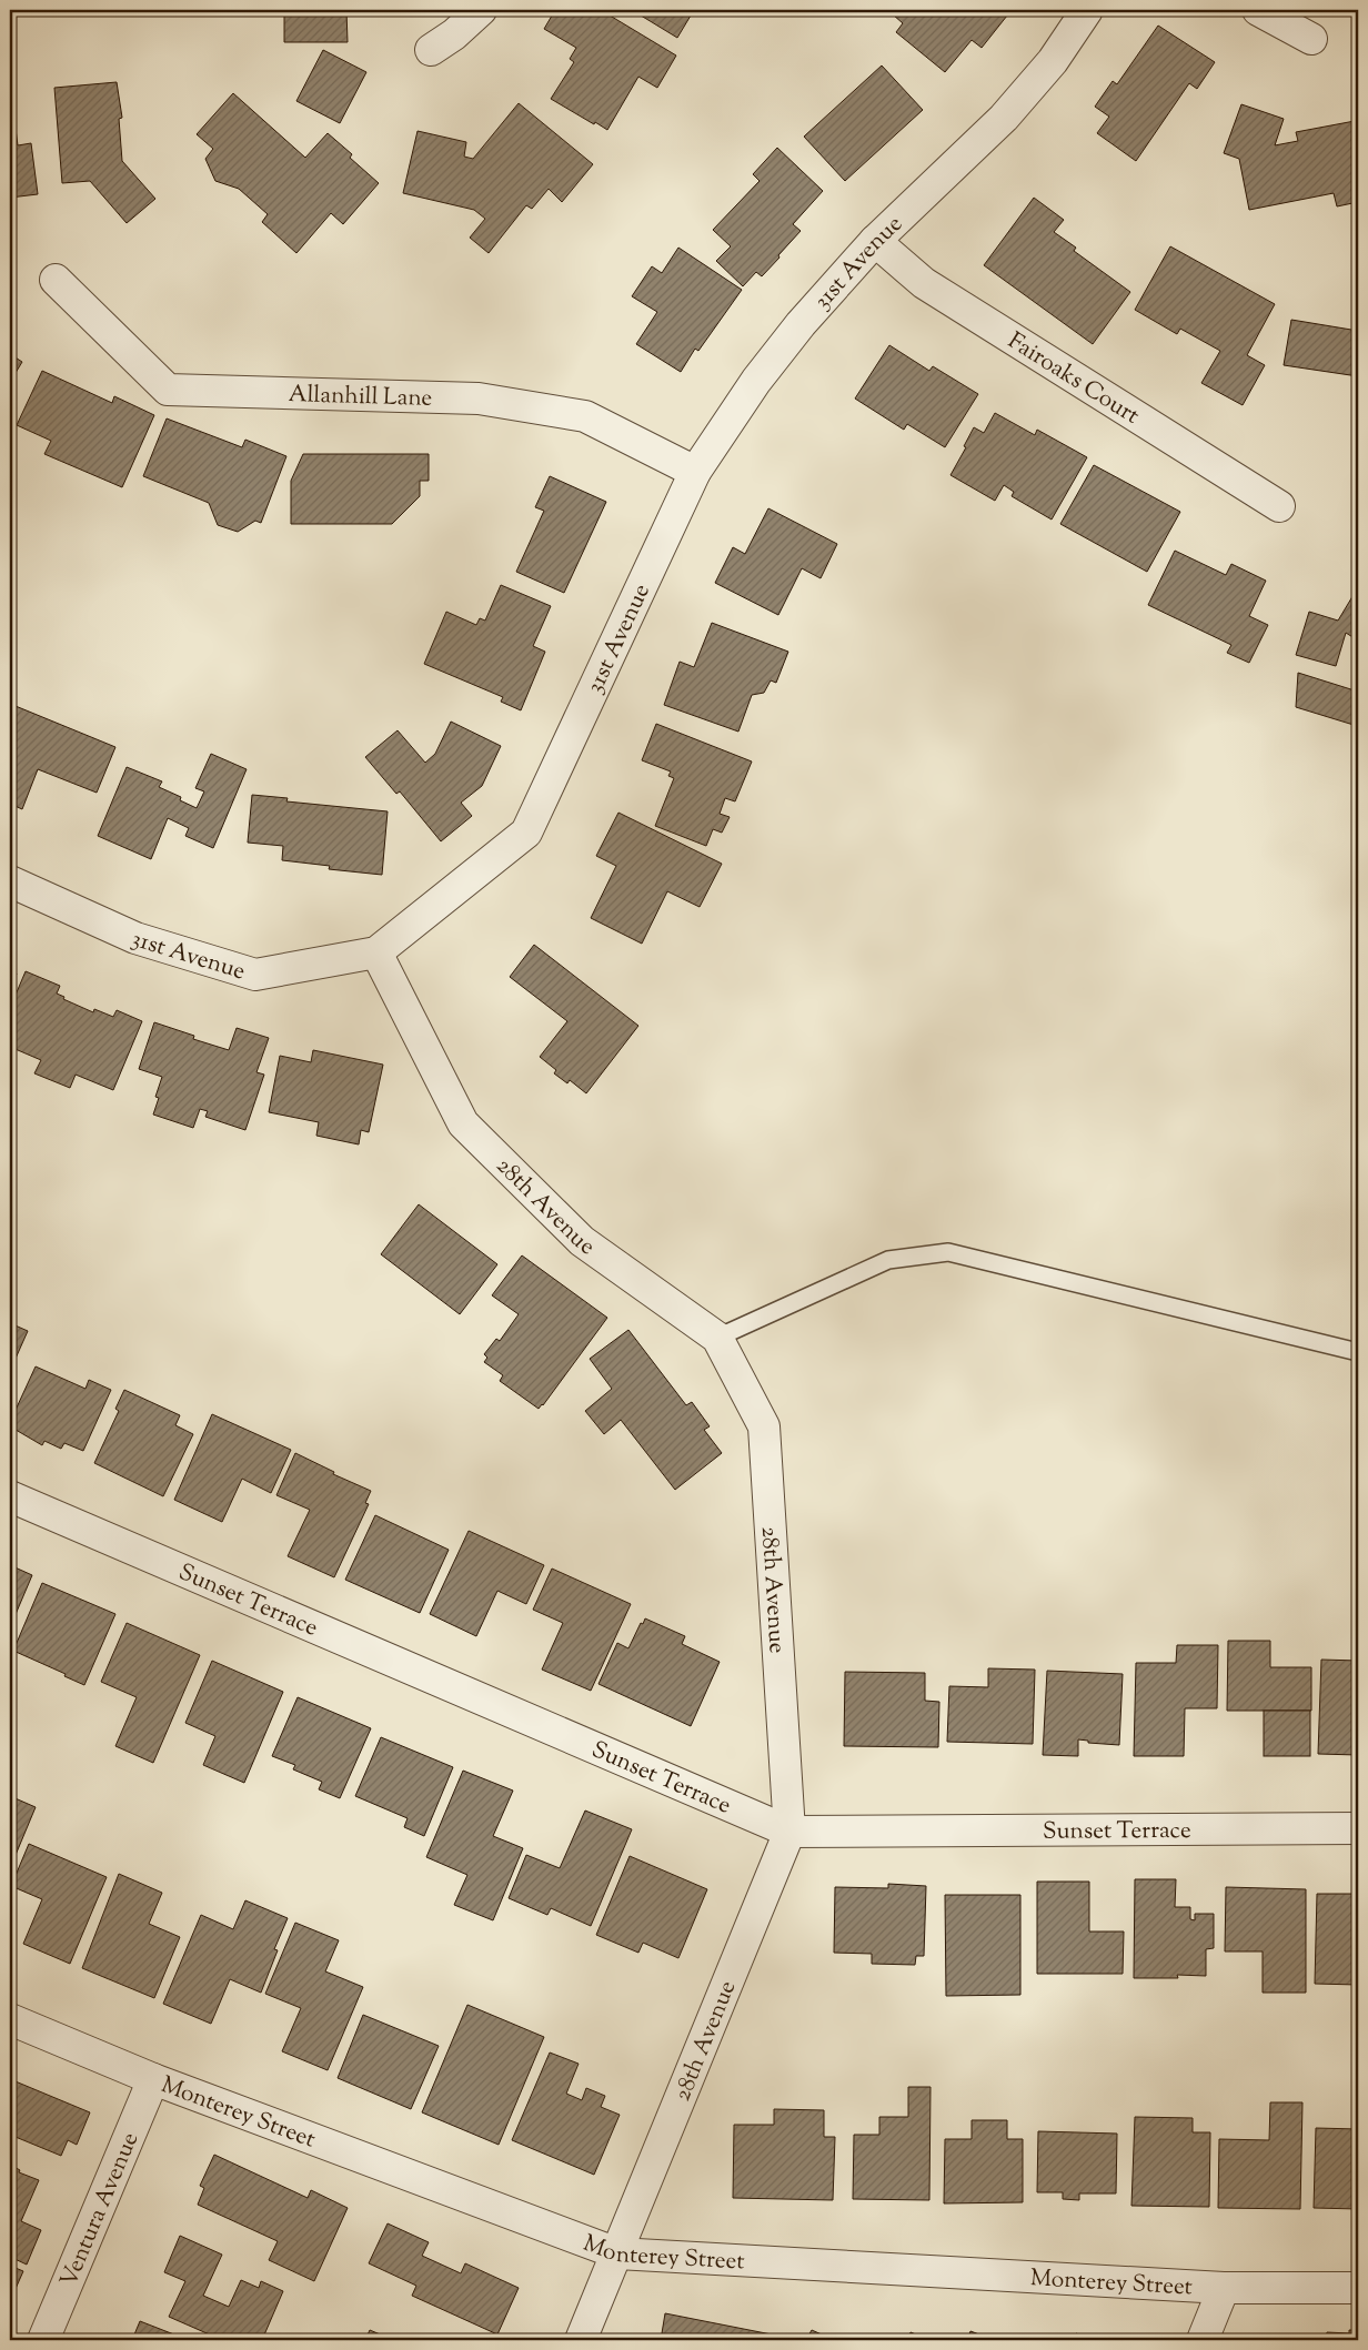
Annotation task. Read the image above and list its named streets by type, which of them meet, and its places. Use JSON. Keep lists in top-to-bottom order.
{
  "streets": {
    "street": [
      "31st Avenue",
      "Fairoaks Court",
      "Allanhill Lane",
      "28th Avenue",
      "Sunset Terrace",
      "Monterey Street",
      "Ventura Avenue"
    ]
  },
  "crossings": [
    ["31st Avenue", "Fairoaks Court"],
    ["31st Avenue", "Allanhill Lane"],
    ["31st Avenue", "28th Avenue"],
    ["28th Avenue", "Sunset Terrace"],
    ["28th Avenue", "Monterey Street"],
    ["Monterey Street", "Ventura Avenue"]
  ]
}
